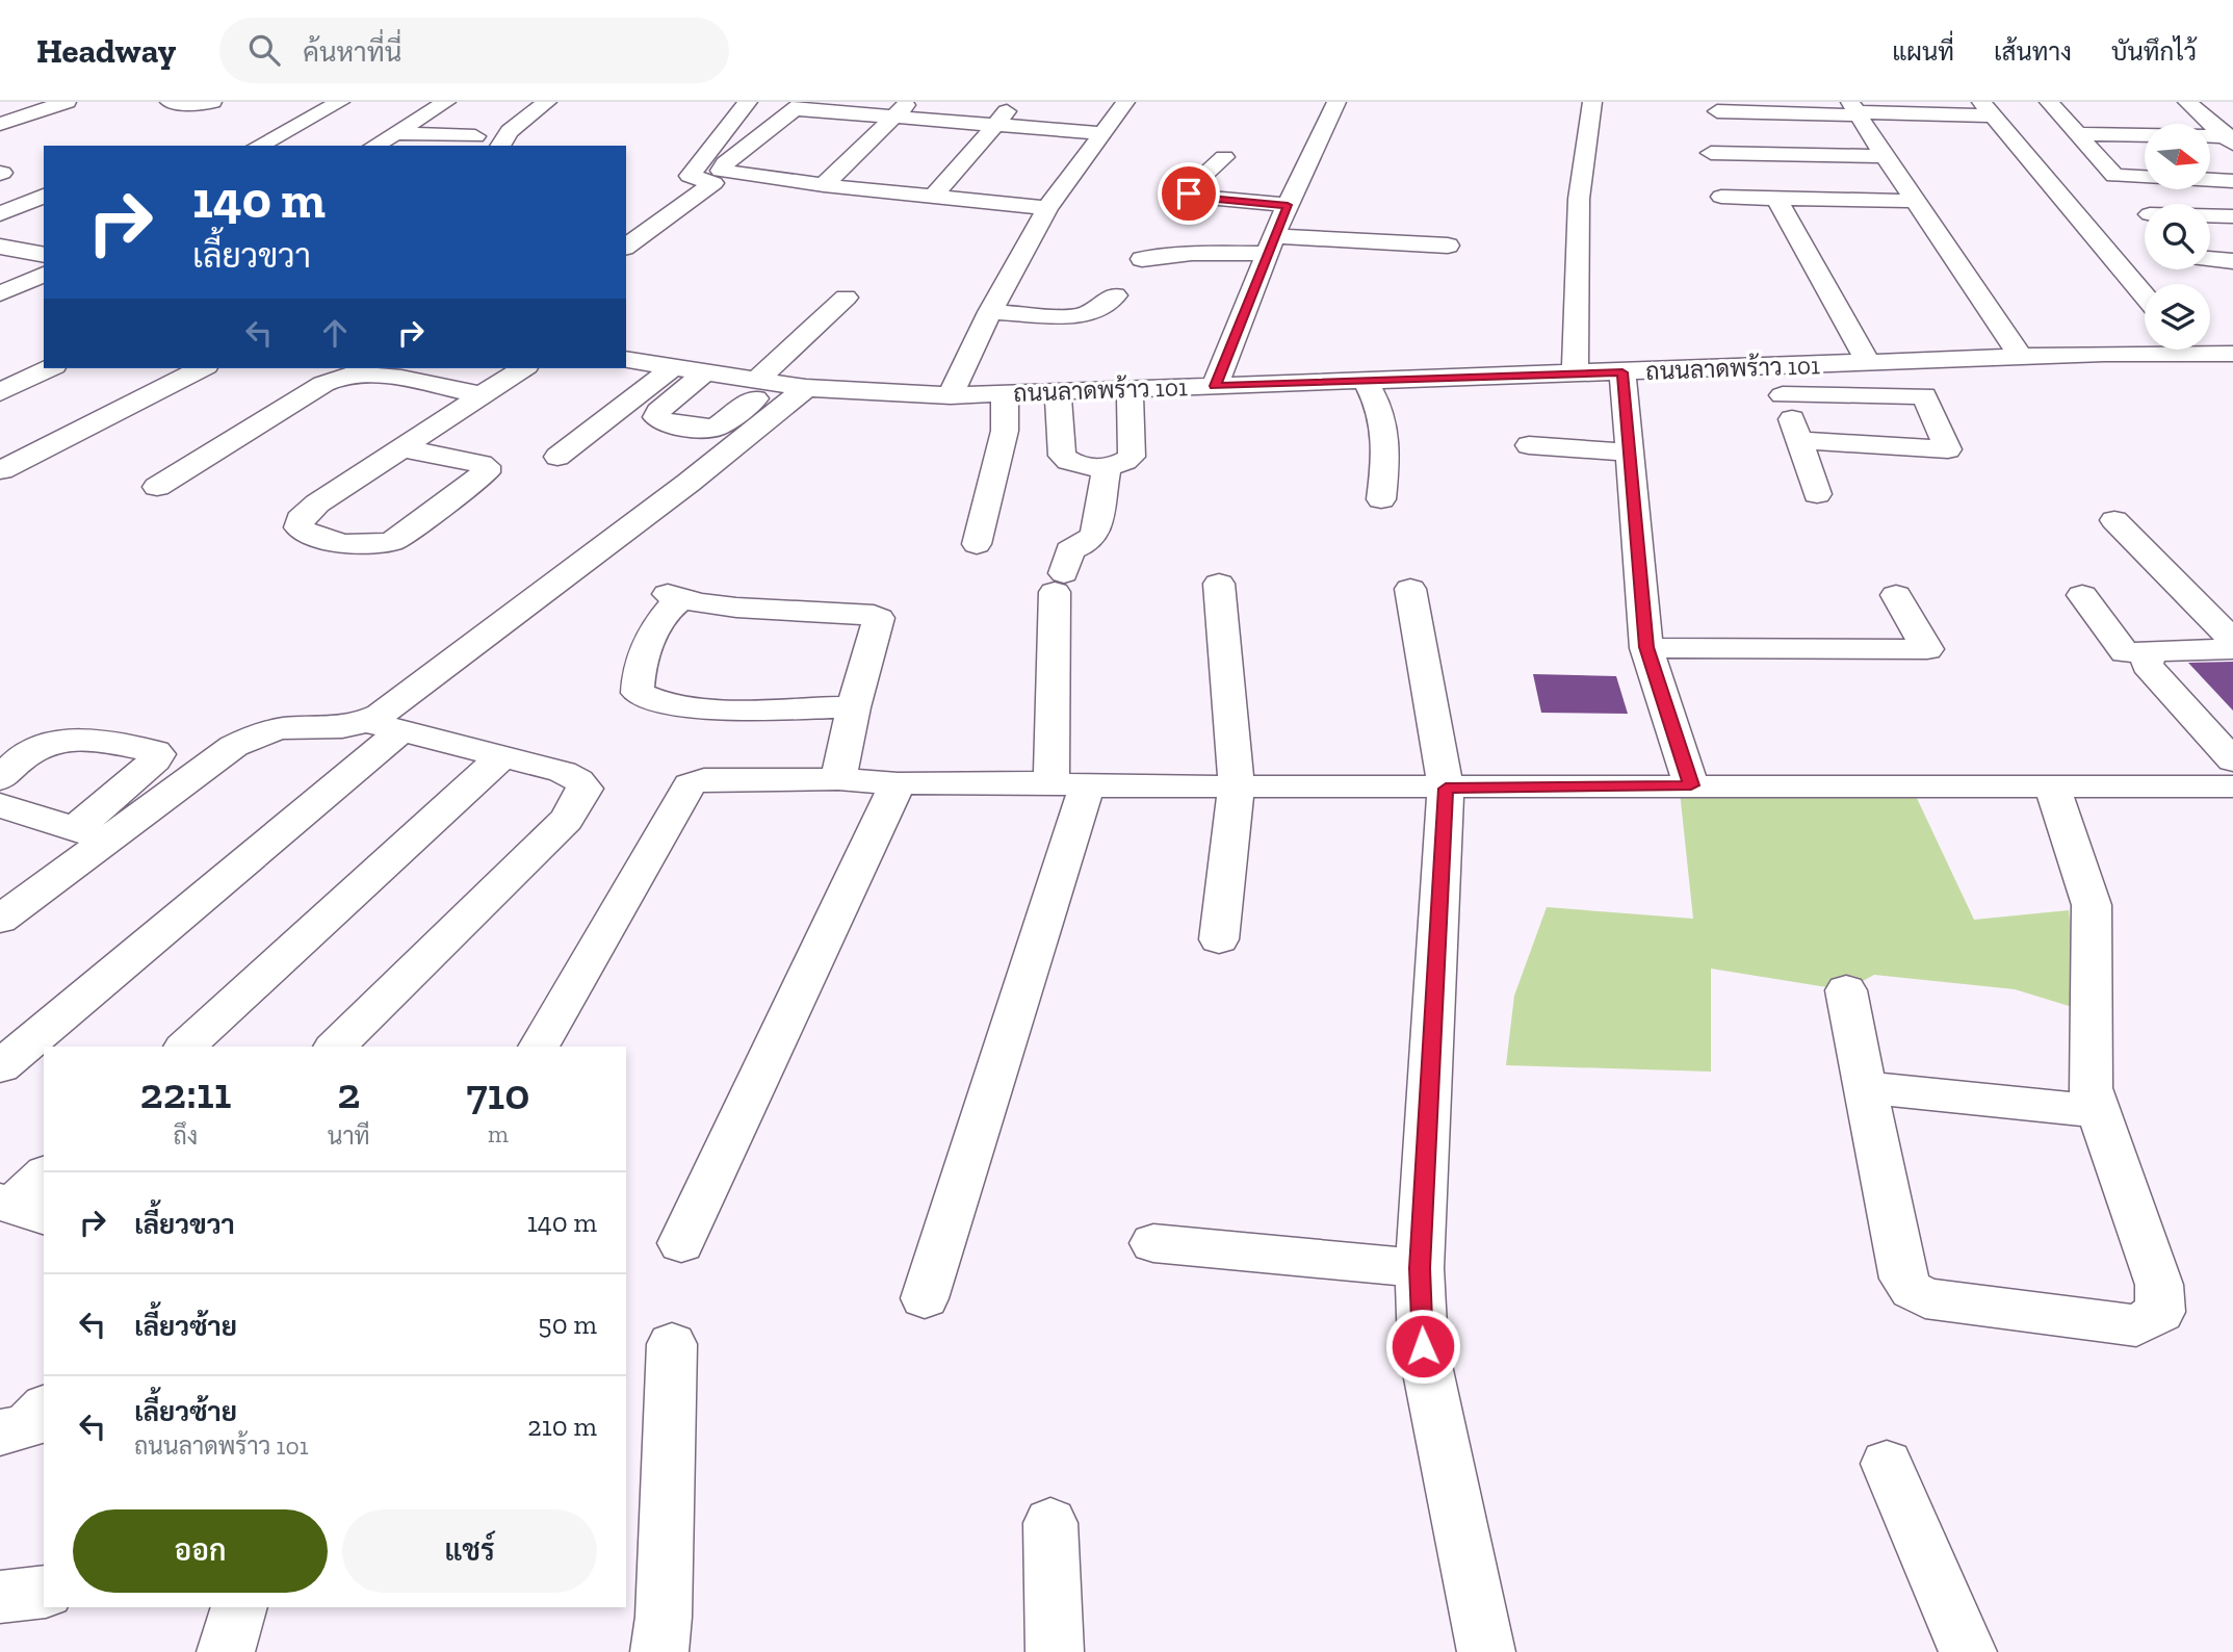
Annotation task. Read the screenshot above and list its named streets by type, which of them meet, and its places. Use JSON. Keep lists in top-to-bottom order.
{
  "streets": {
    "street": ["ถนนลาดพร้าว 101"]
  },
  "north": "right",
  "page": {
    "header": "Headway",
    "search": "ค้นหาที่นี่",
    "nav": ["แผนที่", "เส้นทาง", "บันทึกไว้"],
    "turn": ["140 m", "เลี้ยวขวา"],
    "eta": [
      "22:11",
      "ถึง",
      "2",
      "นาที",
      "710",
      "m"
    ],
    "list": [
      {
        "name": "เลี้ยวขวา",
        "value": "140 m"
      },
      {
        "name": "เลี้ยวซ้าย",
        "value": "50 m"
      },
      {
        "name": "เลี้ยวซ้าย",
        "note": "ถนนลาดพร้าว 101",
        "value": "210 m"
      }
    ],
    "buttons": ["ออก", "แชร์"]
  }
}
